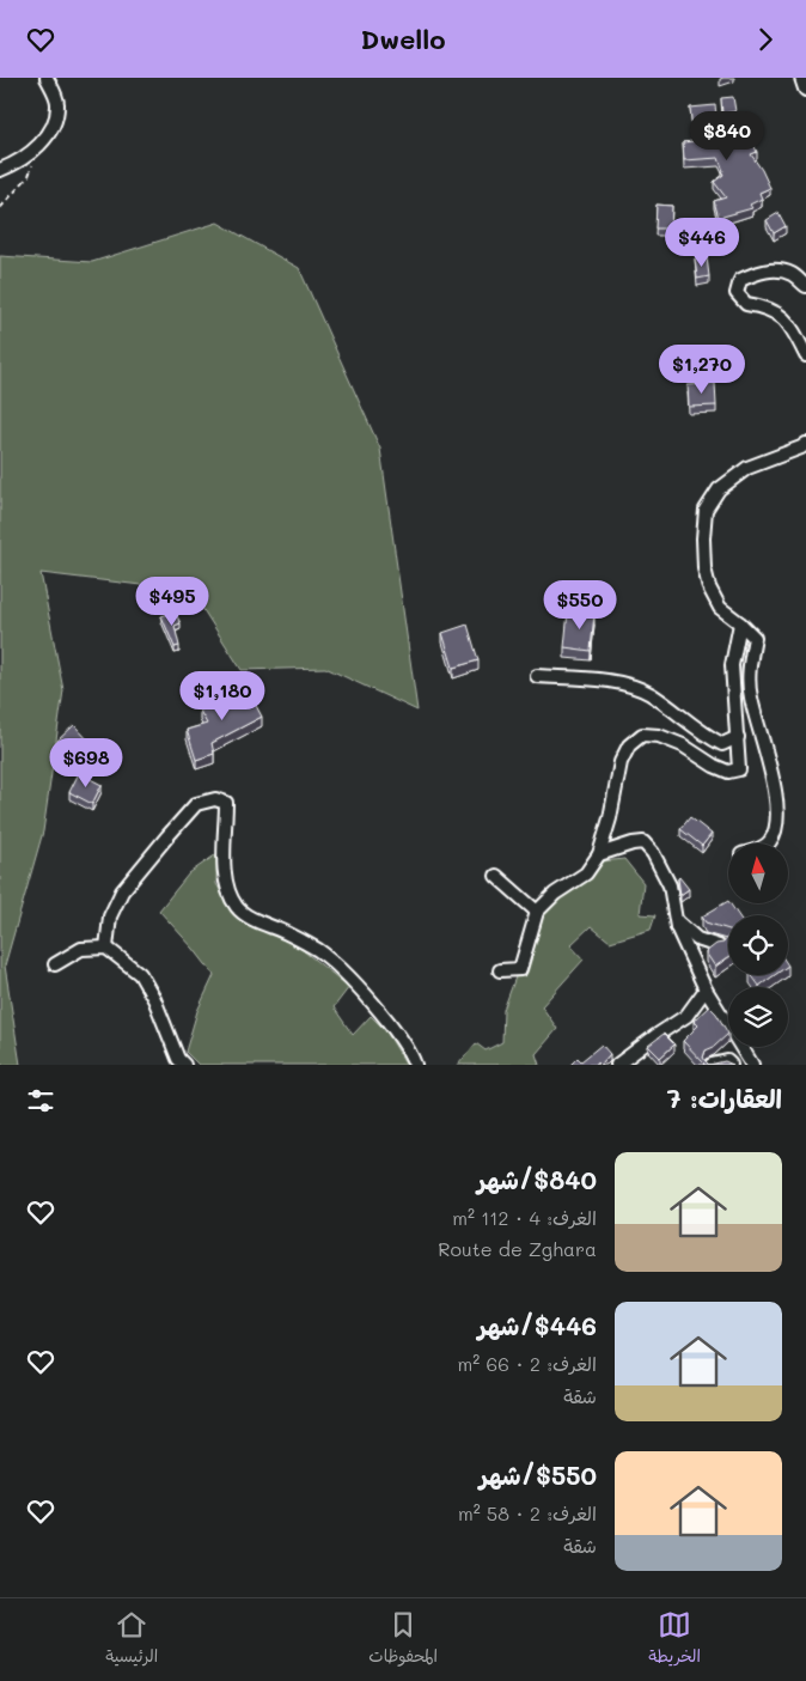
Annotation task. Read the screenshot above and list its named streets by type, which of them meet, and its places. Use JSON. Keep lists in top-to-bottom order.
{
  "north": "top",
  "page": {
    "header": "Dwello",
    "price": [
      "$840",
      "$446",
      "$1,270",
      "$495",
      "$550",
      "$1,180",
      "$698"
    ],
    "heading": "العقارات: 7",
    "list": [
      {
        "name": "$840/شهر",
        "note": "الغرف: 4 · 112 m² · Route de Zghara"
      },
      {
        "name": "$446/شهر",
        "note": "الغرف: 2 · 66 m² · شقة"
      },
      {
        "name": "$550/شهر",
        "note": "الغرف: 2 · 58 m² · شقة"
      }
    ],
    "tabs": ["الخريطة", "المحفوظات", "الرئيسية"]
  }
}
